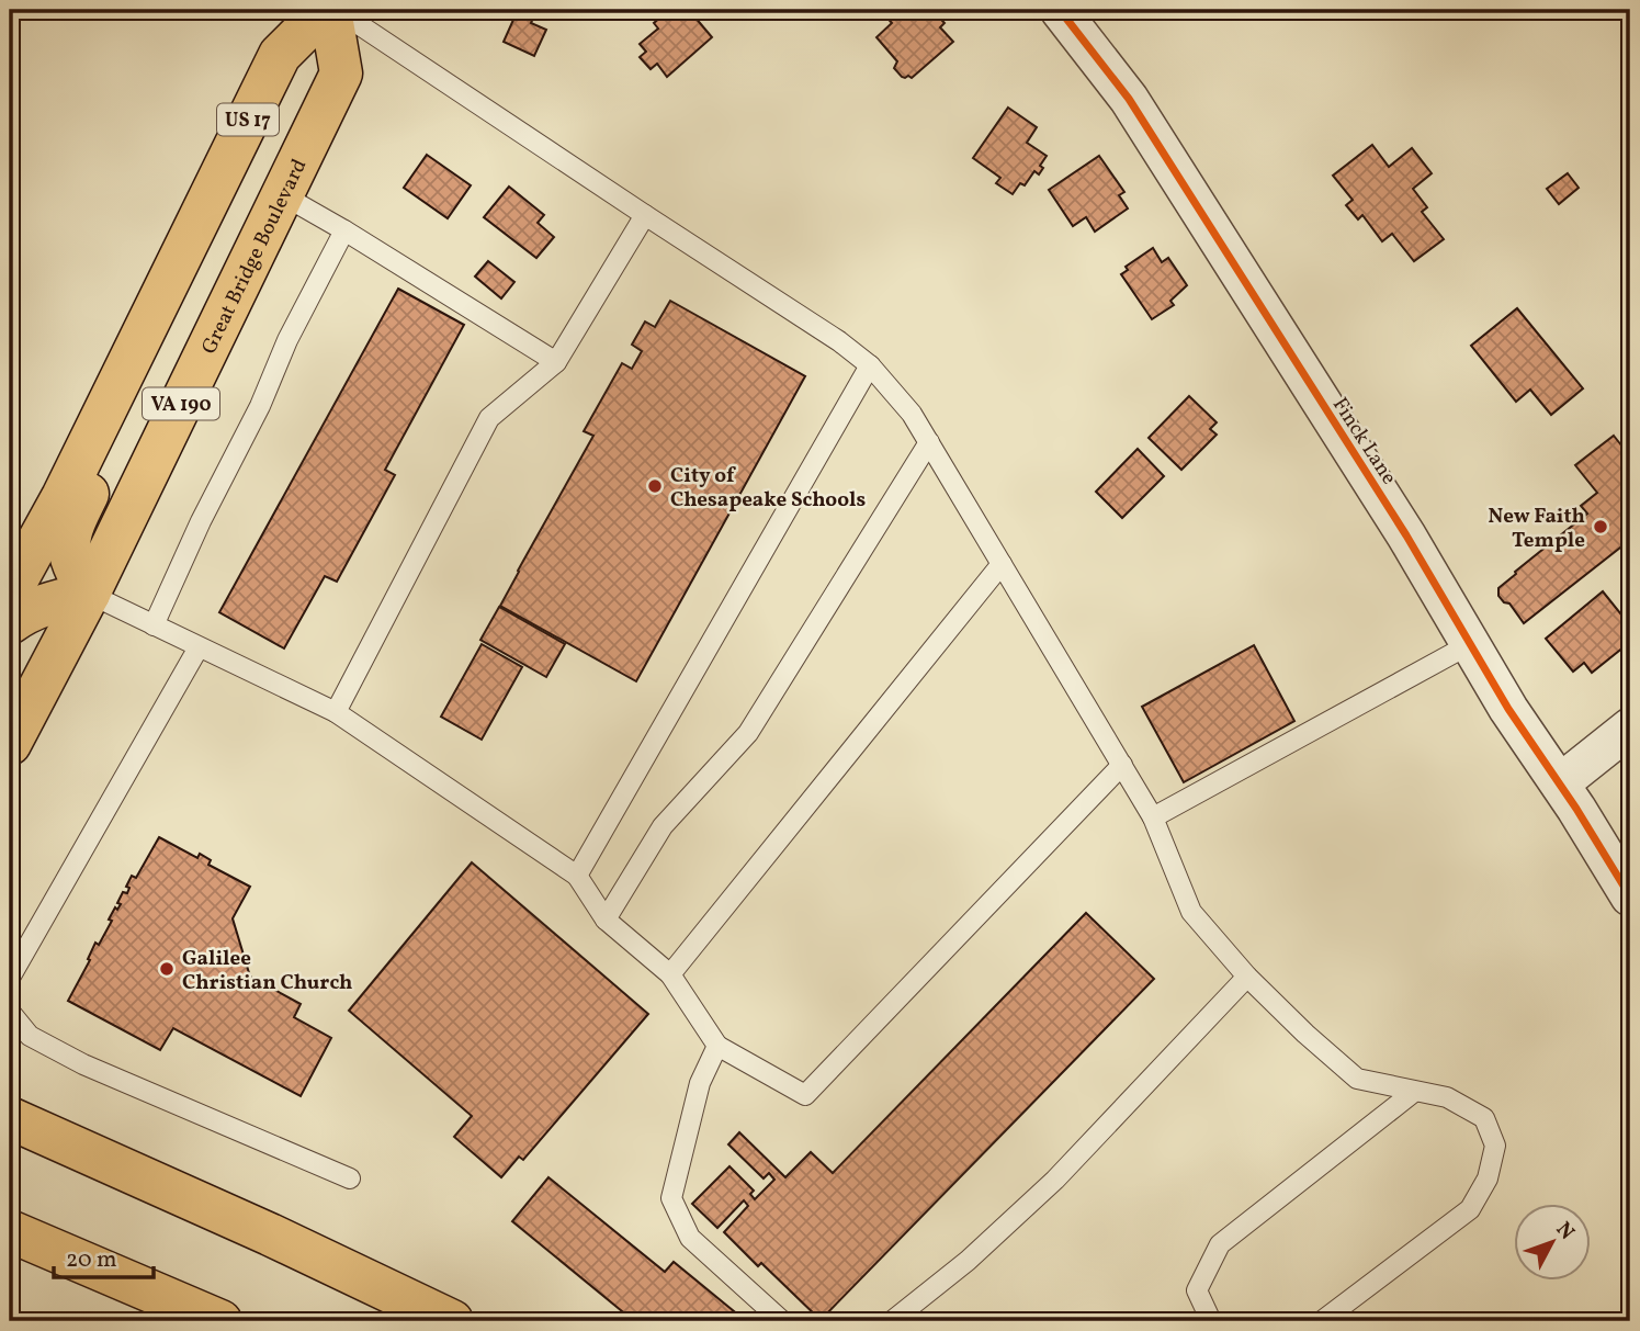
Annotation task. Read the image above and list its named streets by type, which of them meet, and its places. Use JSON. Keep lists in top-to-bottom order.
{
  "streets": {
    "main road": ["US 17", "Great Bridge Boulevard", "VA 190"],
    "street": ["Finck Lane"]
  },
  "places": ["City of Chesapeake Schools", "New Faith Temple", "Galilee Christian Church"],
  "scale_bar": "20 m",
  "north": "top right"
}
